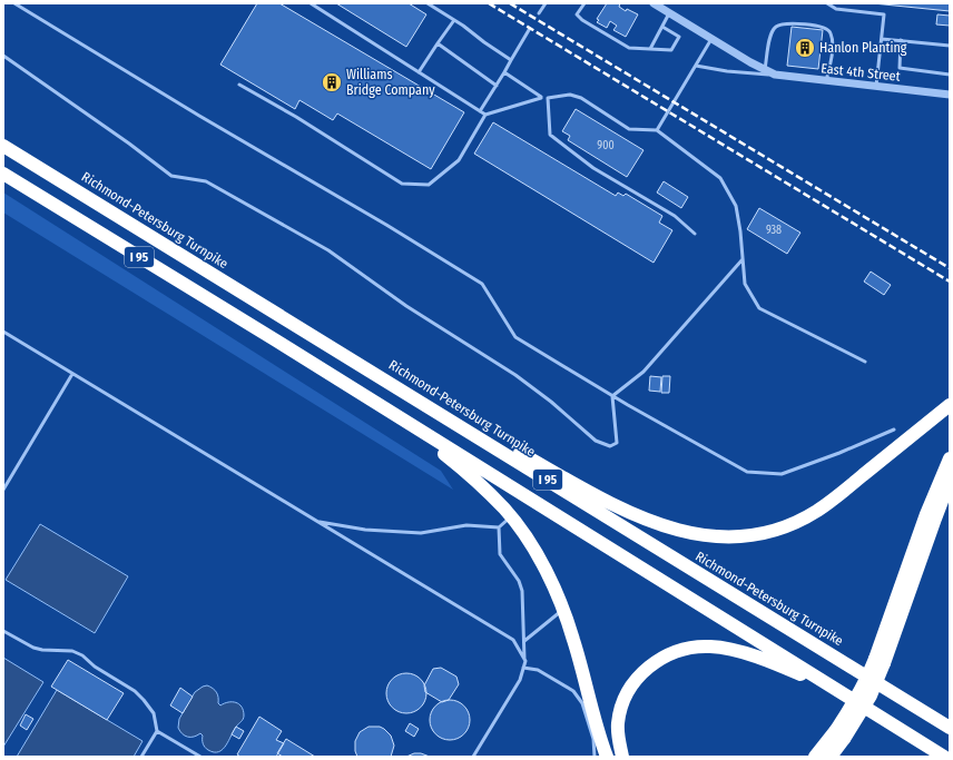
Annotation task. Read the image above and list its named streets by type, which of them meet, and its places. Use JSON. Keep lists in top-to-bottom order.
{
  "streets": {
    "highway": ["Richmond-Petersburg Turnpike", "I 95"],
    "street": ["East 4th Street"]
  },
  "places": {
    "building": ["Hanlon Planting", "Williams Bridge Company"]
  },
  "house_numbers": ["900", "938"]
}
